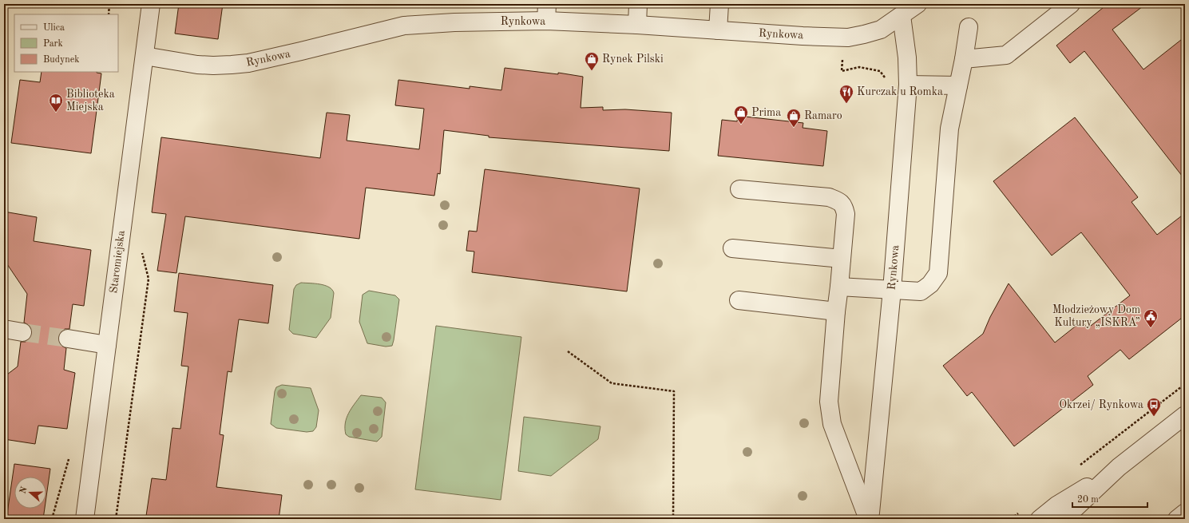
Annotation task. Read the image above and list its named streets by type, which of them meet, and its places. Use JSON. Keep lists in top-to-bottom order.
{
  "streets": {
    "street": ["Rynkowa", "Staromiejska"]
  },
  "crossings": [
    ["Rynkowa", "Staromiejska"]
  ],
  "places": {
    "shop": ["Rynek Pilski", "Prima", "Ramaro"],
    "restaurant": ["Kurczak u Romka"],
    "library": ["Biblioteka Miejska"],
    "public building": ["Młodzieżowy Dom Kultury „ISKRA”"],
    "bus stop": ["Okrzei/ Rynkowa"]
  },
  "legend": ["Ulica", "Park", "Budynek"],
  "scale_bar": "20 m",
  "north": "left"
}
